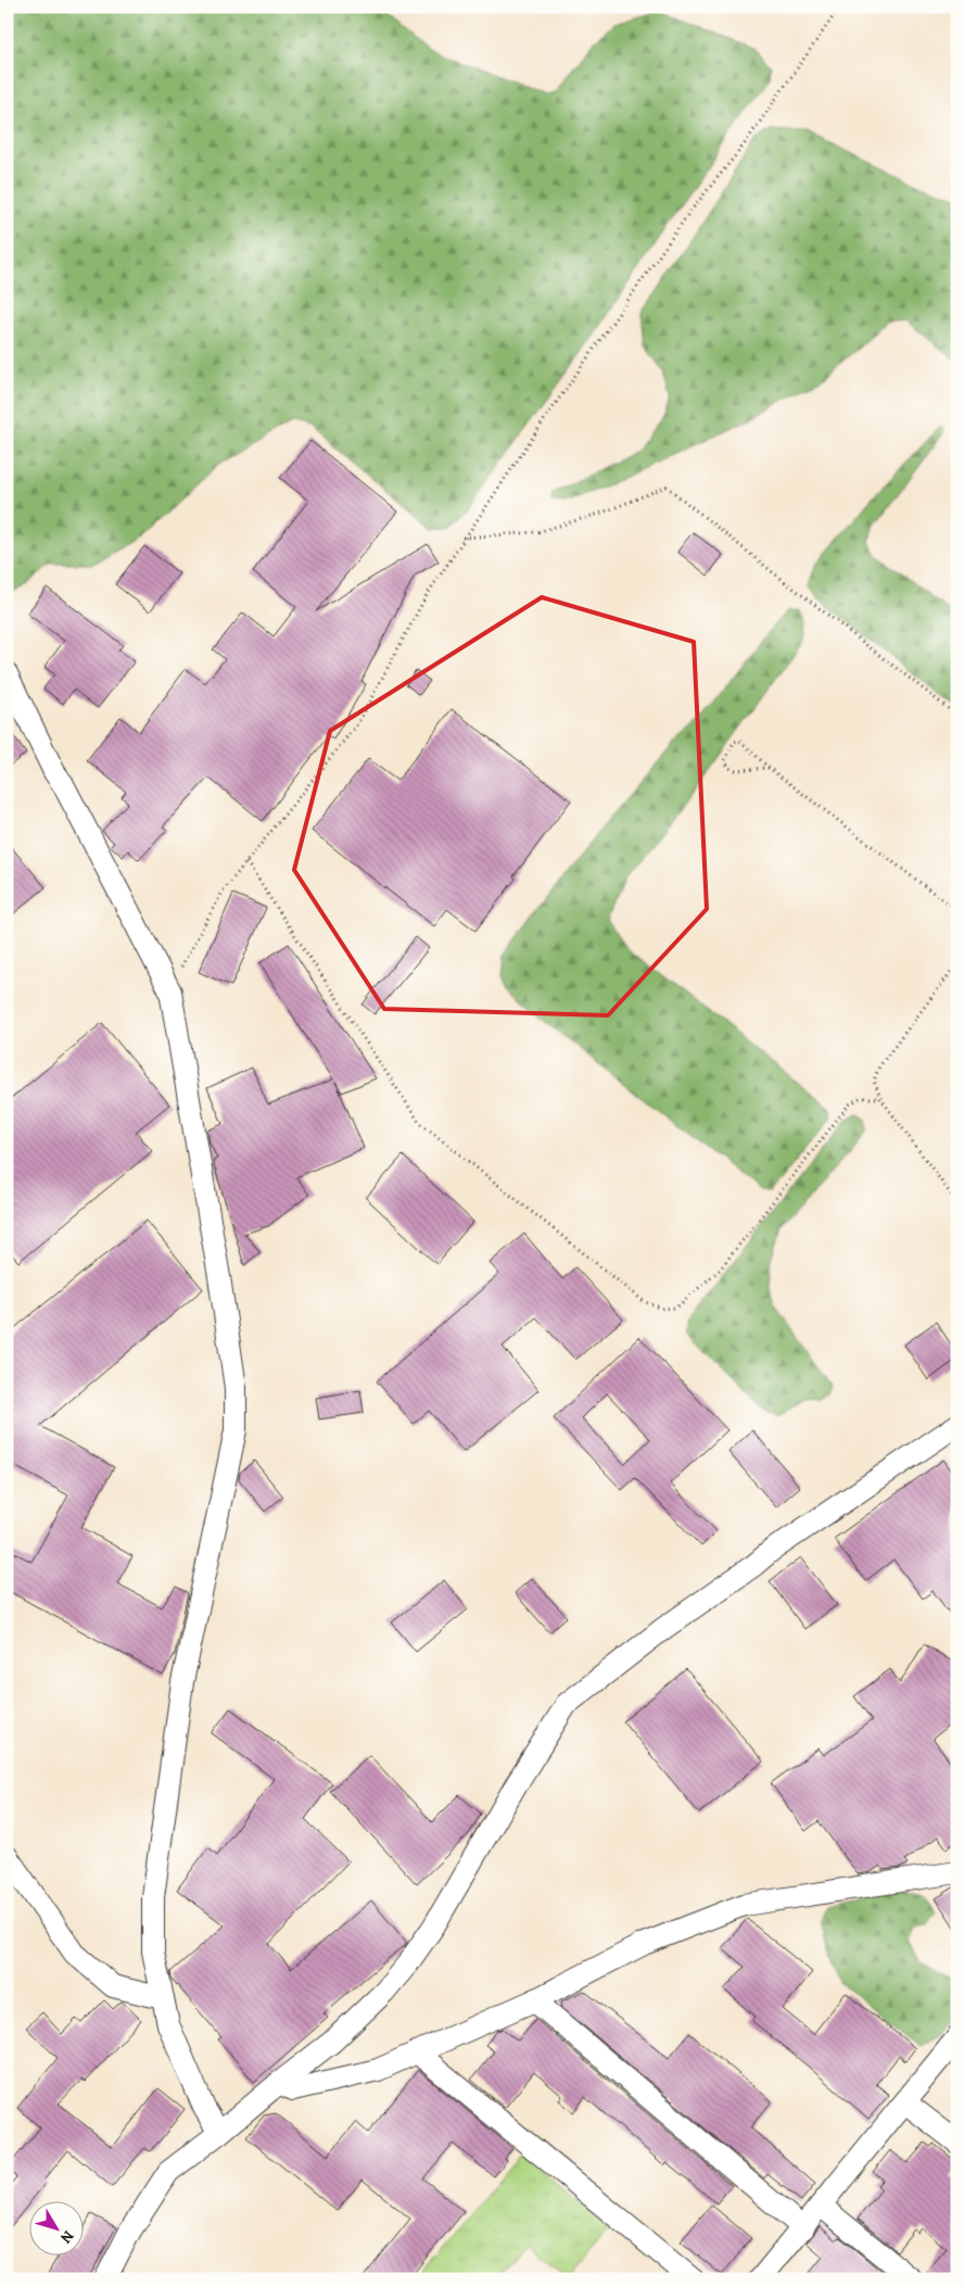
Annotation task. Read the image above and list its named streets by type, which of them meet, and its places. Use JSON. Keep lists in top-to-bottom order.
{
  "north": "bottom right"
}
